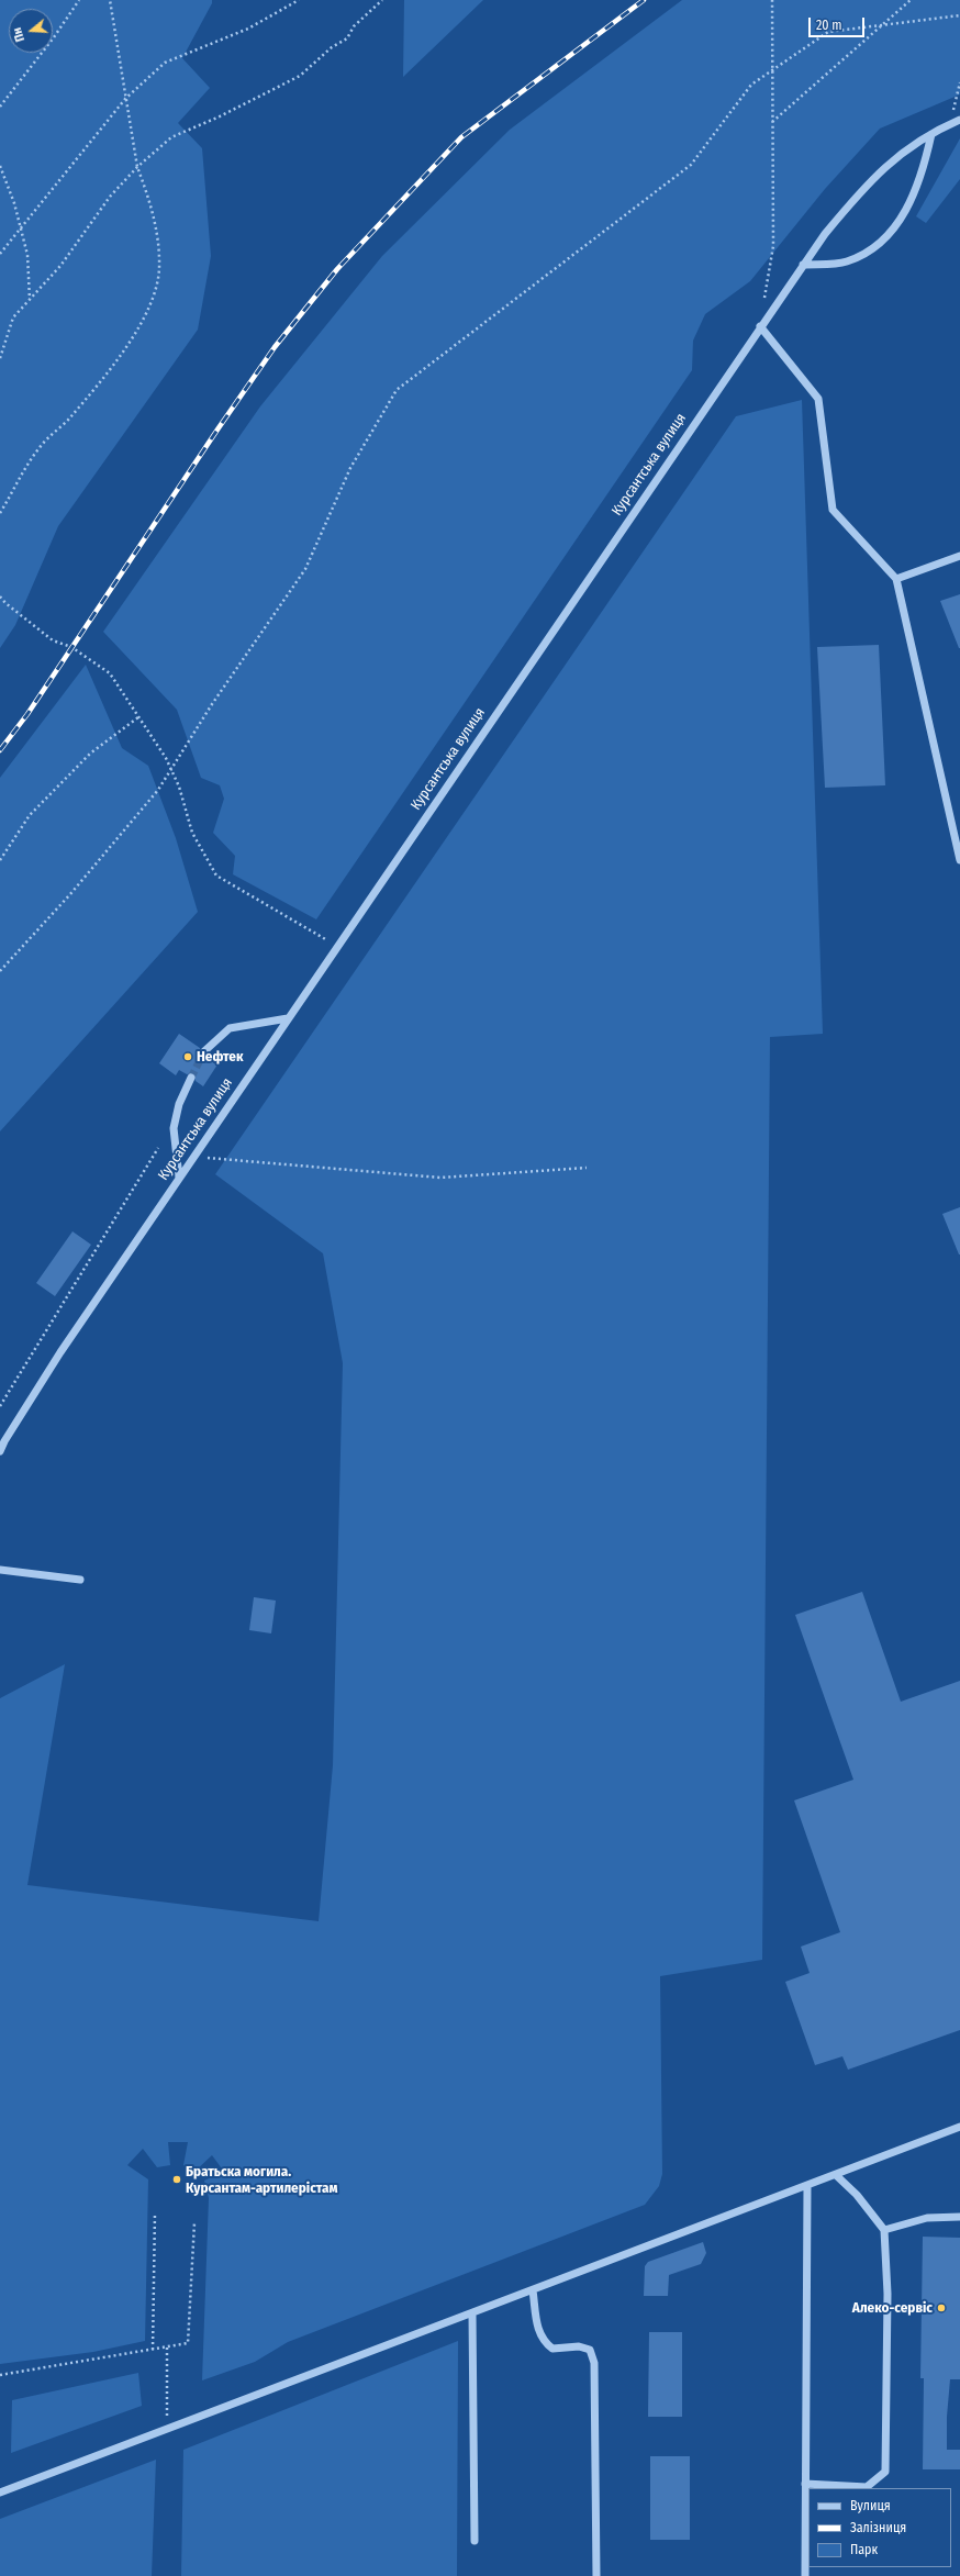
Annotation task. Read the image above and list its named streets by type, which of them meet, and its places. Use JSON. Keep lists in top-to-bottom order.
{
  "streets": {
    "street": ["Курсантська вулиця"]
  },
  "places": ["Нефтек", "Братьска могила. Курсантам-артилерістам", "Алеко-сервіс"],
  "legend": ["Вулиця", "Залізниця", "Парк"],
  "scale_bar": "20 m",
  "north": "left"
}
